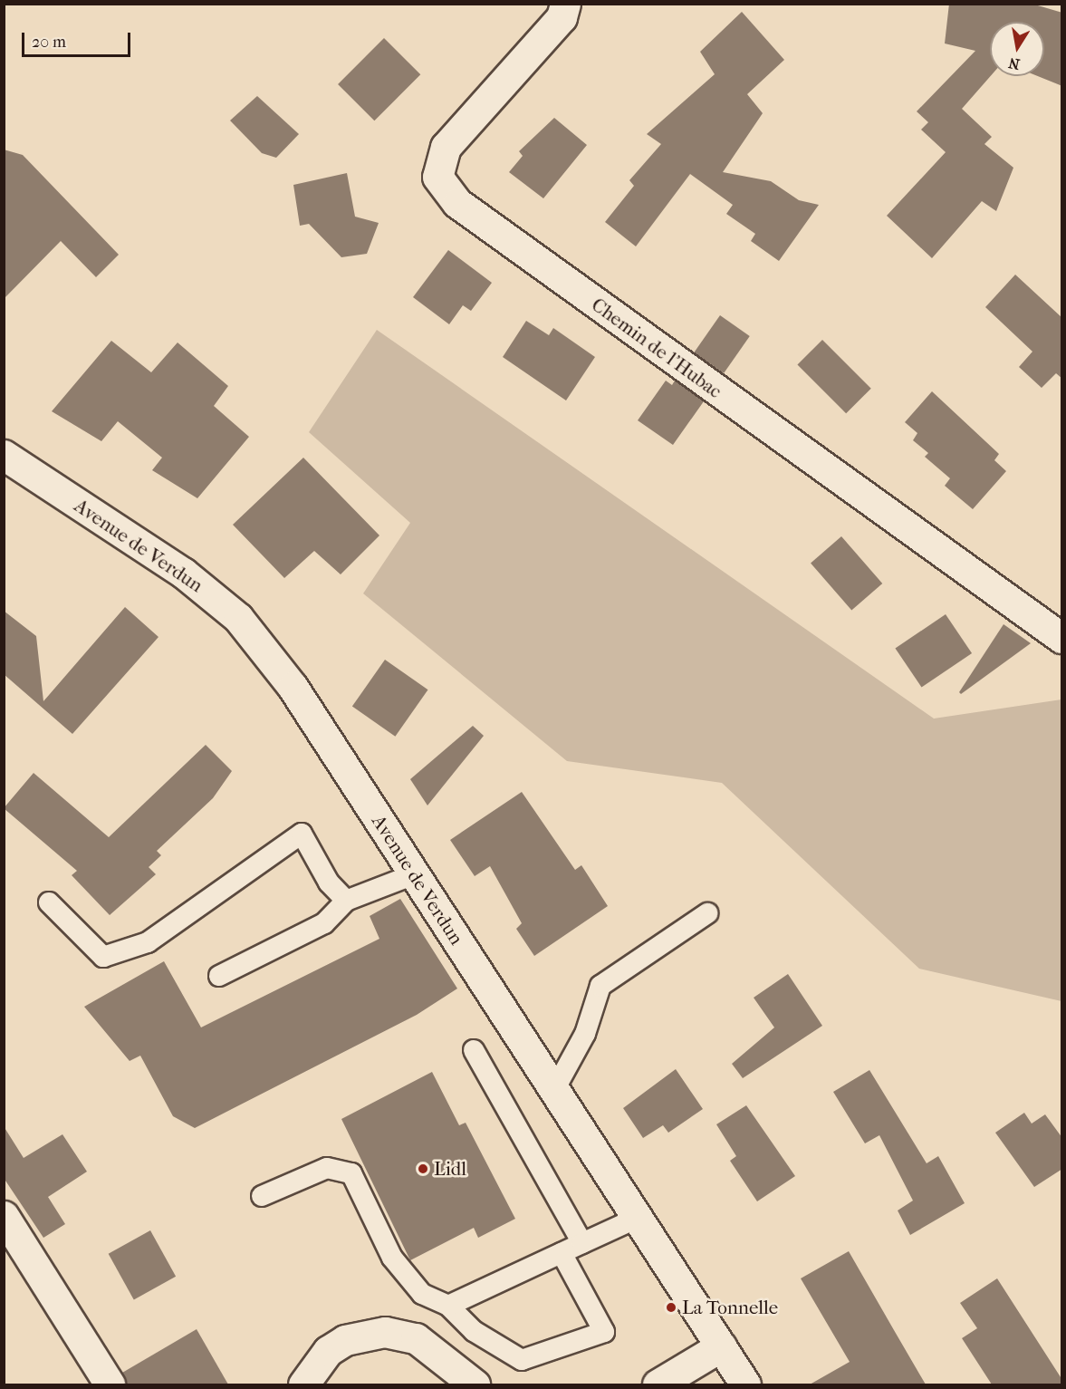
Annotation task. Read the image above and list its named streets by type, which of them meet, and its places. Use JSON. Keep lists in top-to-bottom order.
{
  "streets": {
    "street": ["Chemin de l'Hubac", "Avenue de Verdun"]
  },
  "places": ["Lidl", "La Tonnelle"],
  "scale_bar": "20 m",
  "north": "bottom"
}
